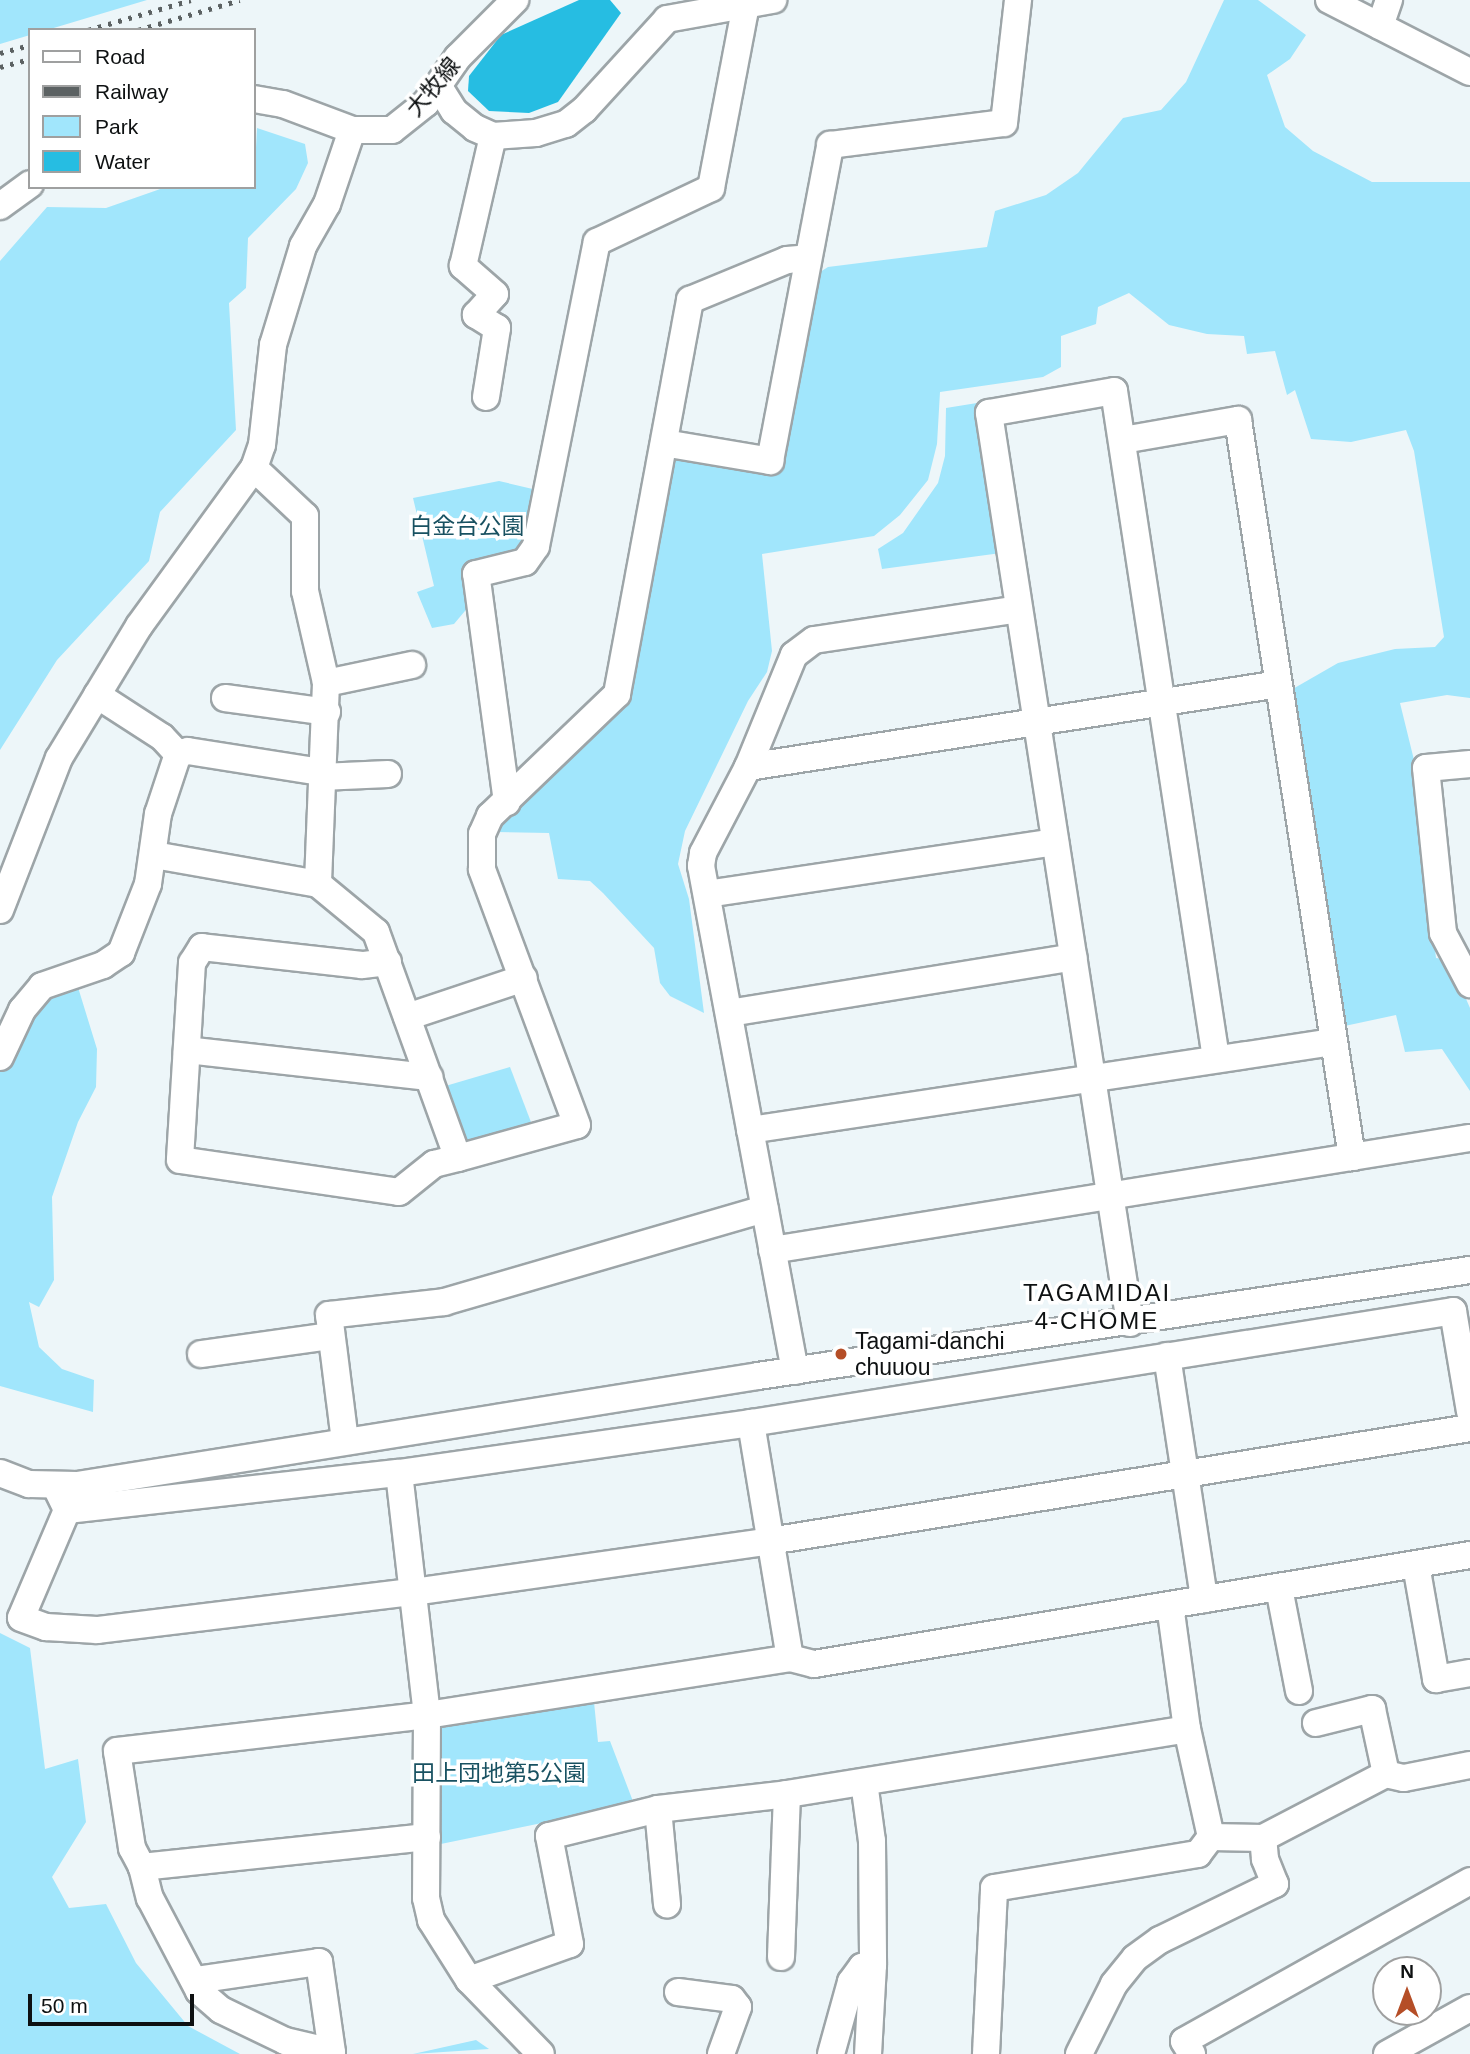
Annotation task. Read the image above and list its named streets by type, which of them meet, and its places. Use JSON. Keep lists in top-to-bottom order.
{
  "streets": {
    "street": ["大牧線"]
  },
  "districts": ["TAGAMIDAI 4-CHOME"],
  "parks": ["白金台公園", "田上団地第5公園"],
  "places": ["Tagami-danchi chuuou"],
  "legend": [
    "Road",
    "Railway",
    "Park",
    "Water"
  ],
  "scale_bar": "50 m",
  "north": "top"
}
